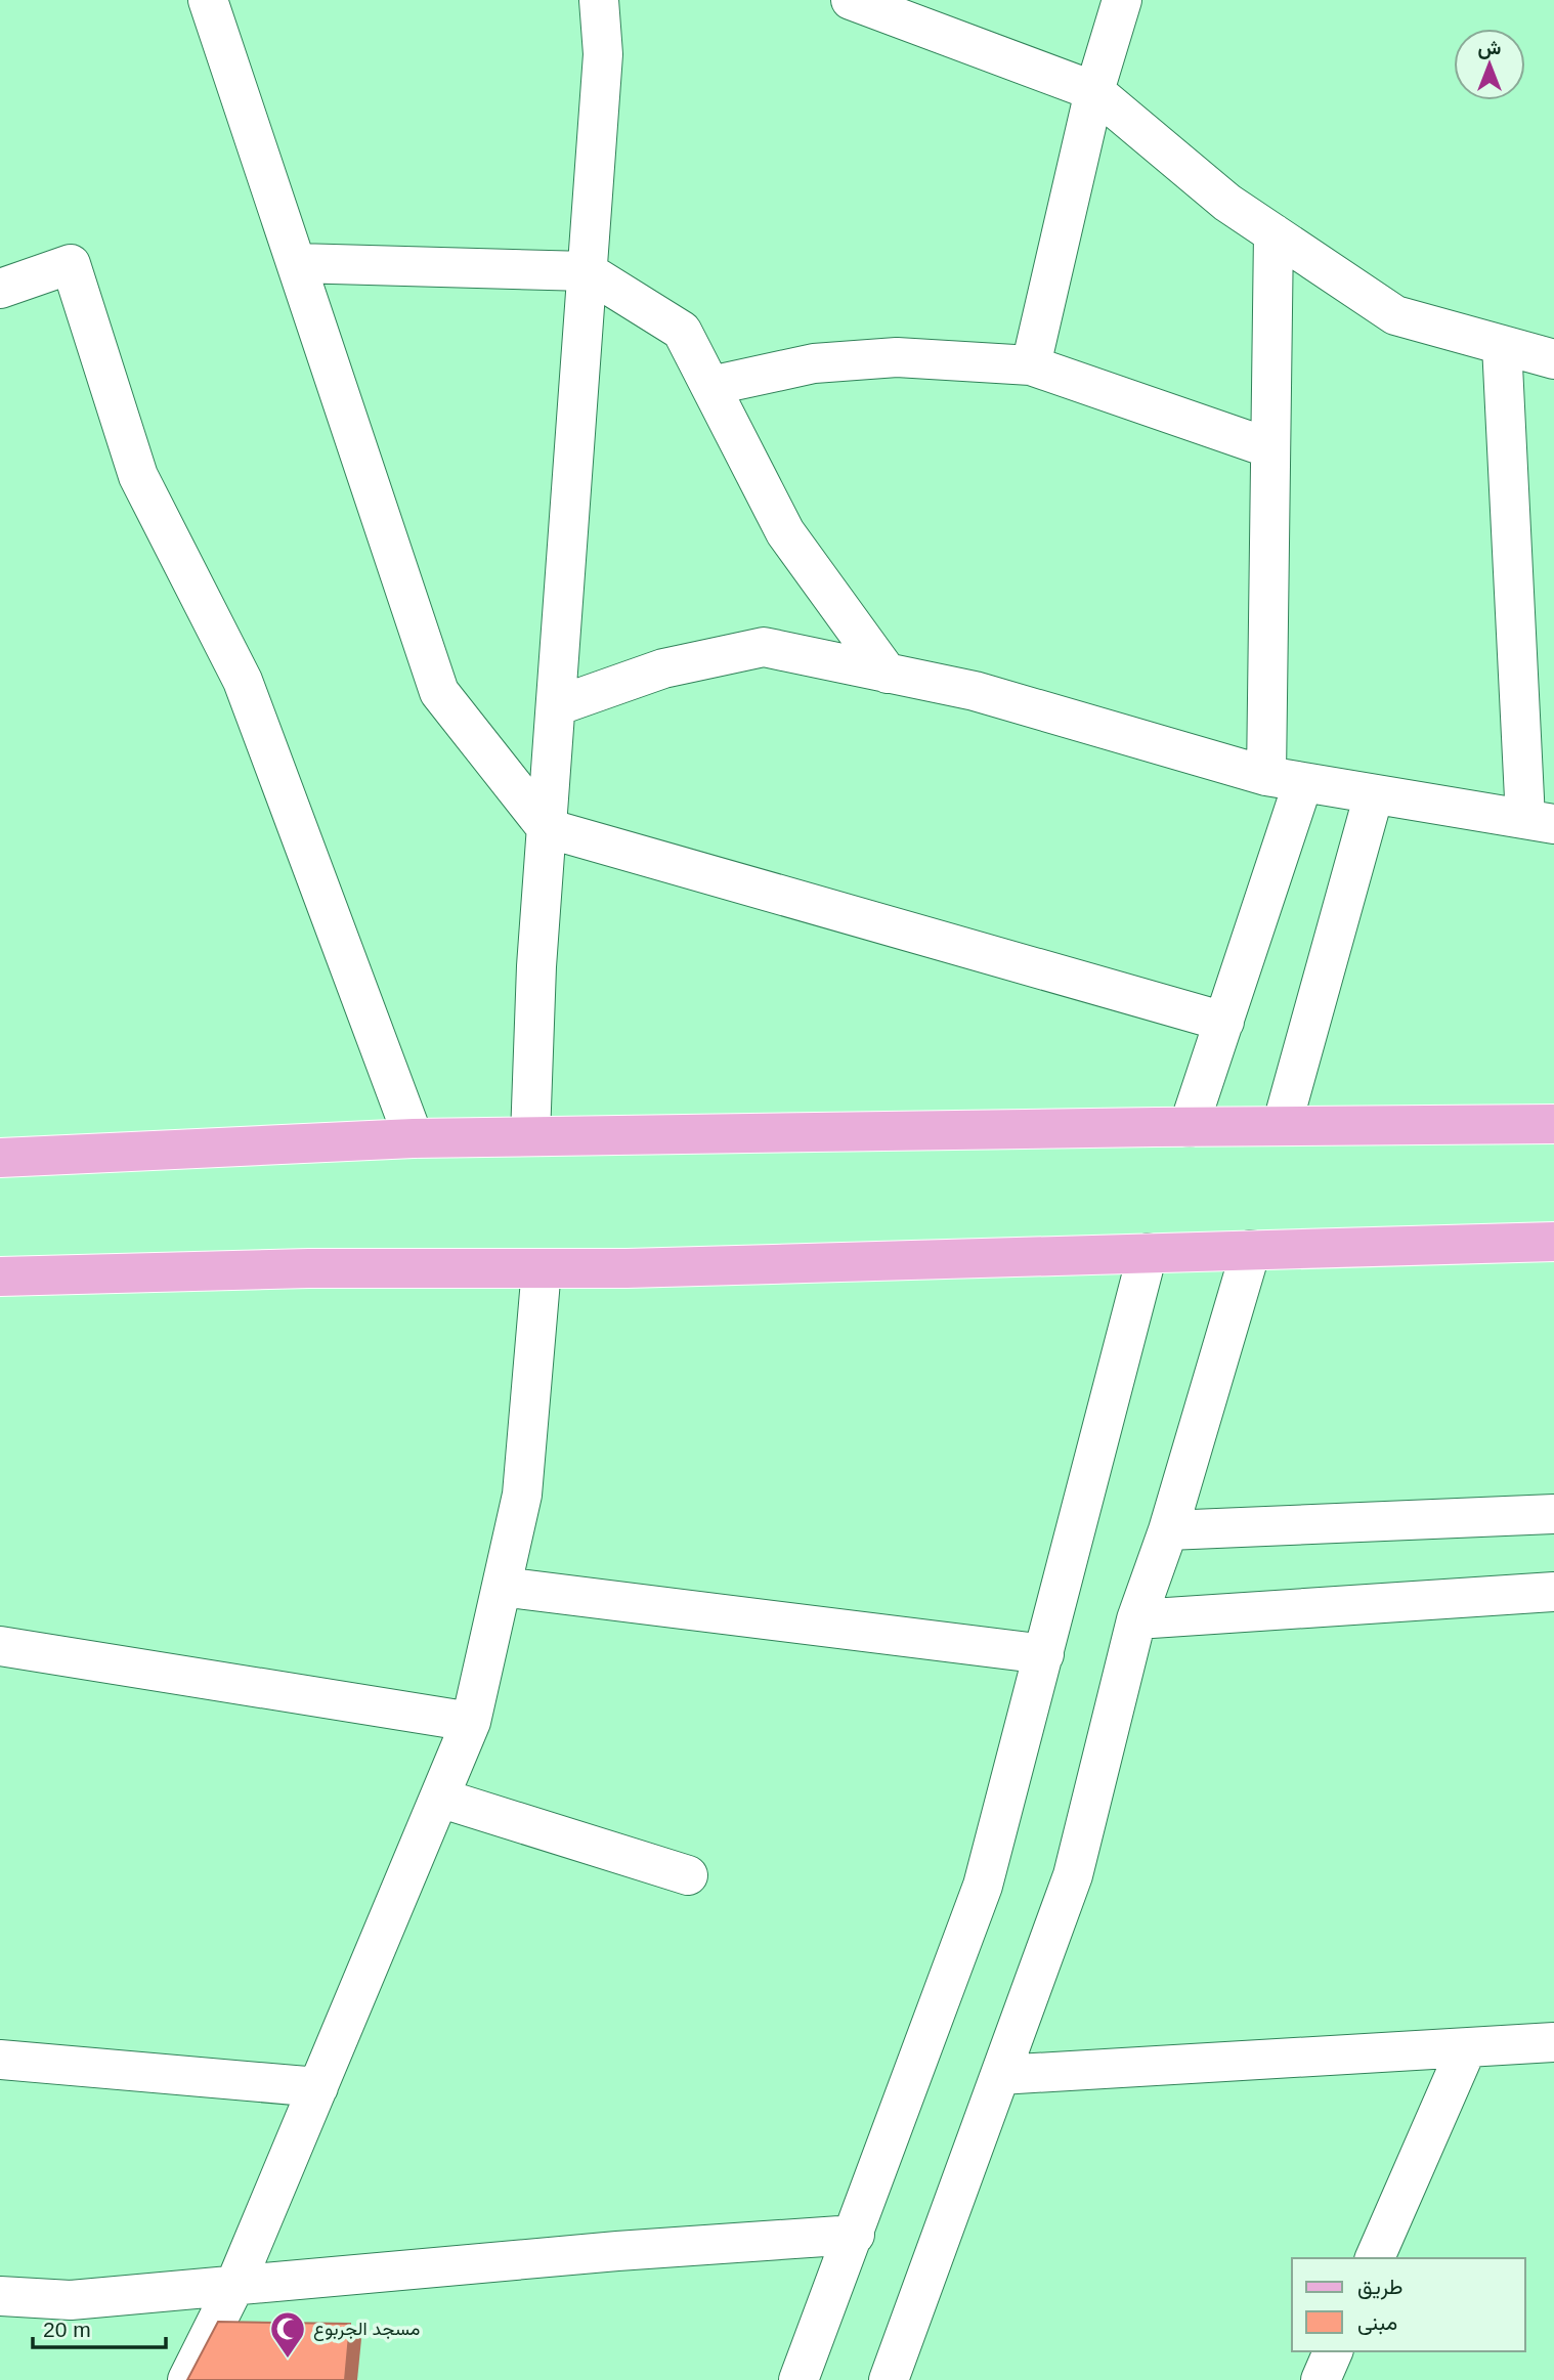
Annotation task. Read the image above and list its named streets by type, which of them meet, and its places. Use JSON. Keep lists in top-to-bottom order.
{
  "places": {
    "mosque": ["مسجد الجربوع"]
  },
  "legend": ["طريق", "مبنى"],
  "scale_bar": "20 m",
  "north": "top"
}
